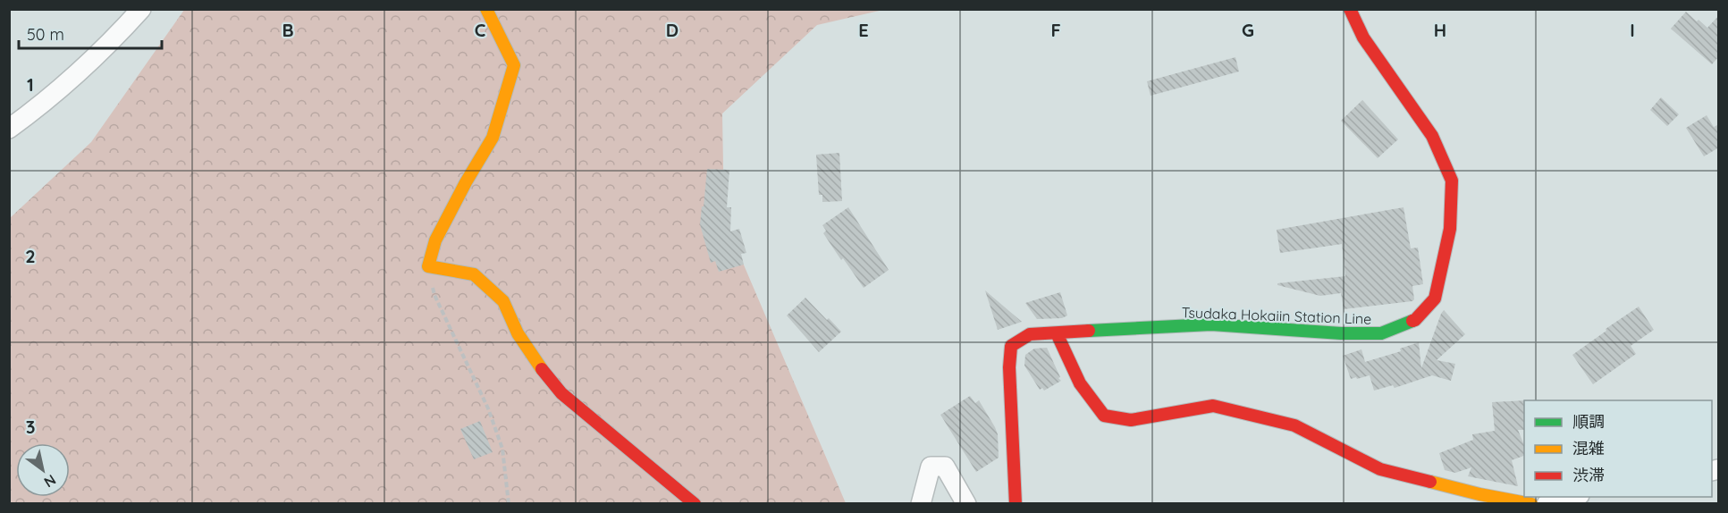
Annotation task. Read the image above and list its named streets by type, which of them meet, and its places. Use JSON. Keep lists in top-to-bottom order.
{
  "streets": {
    "street": ["Tsudaka Hokaiin Station Line"]
  },
  "legend": ["順調", "混雑", "渋滞"],
  "scale_bar": "50 m",
  "north": "bottom right",
  "grid": {
    "columns": [
      "B",
      "C",
      "D",
      "E",
      "F",
      "G",
      "H",
      "I"
    ],
    "rows": ["1", "2", "3"]
  }
}
